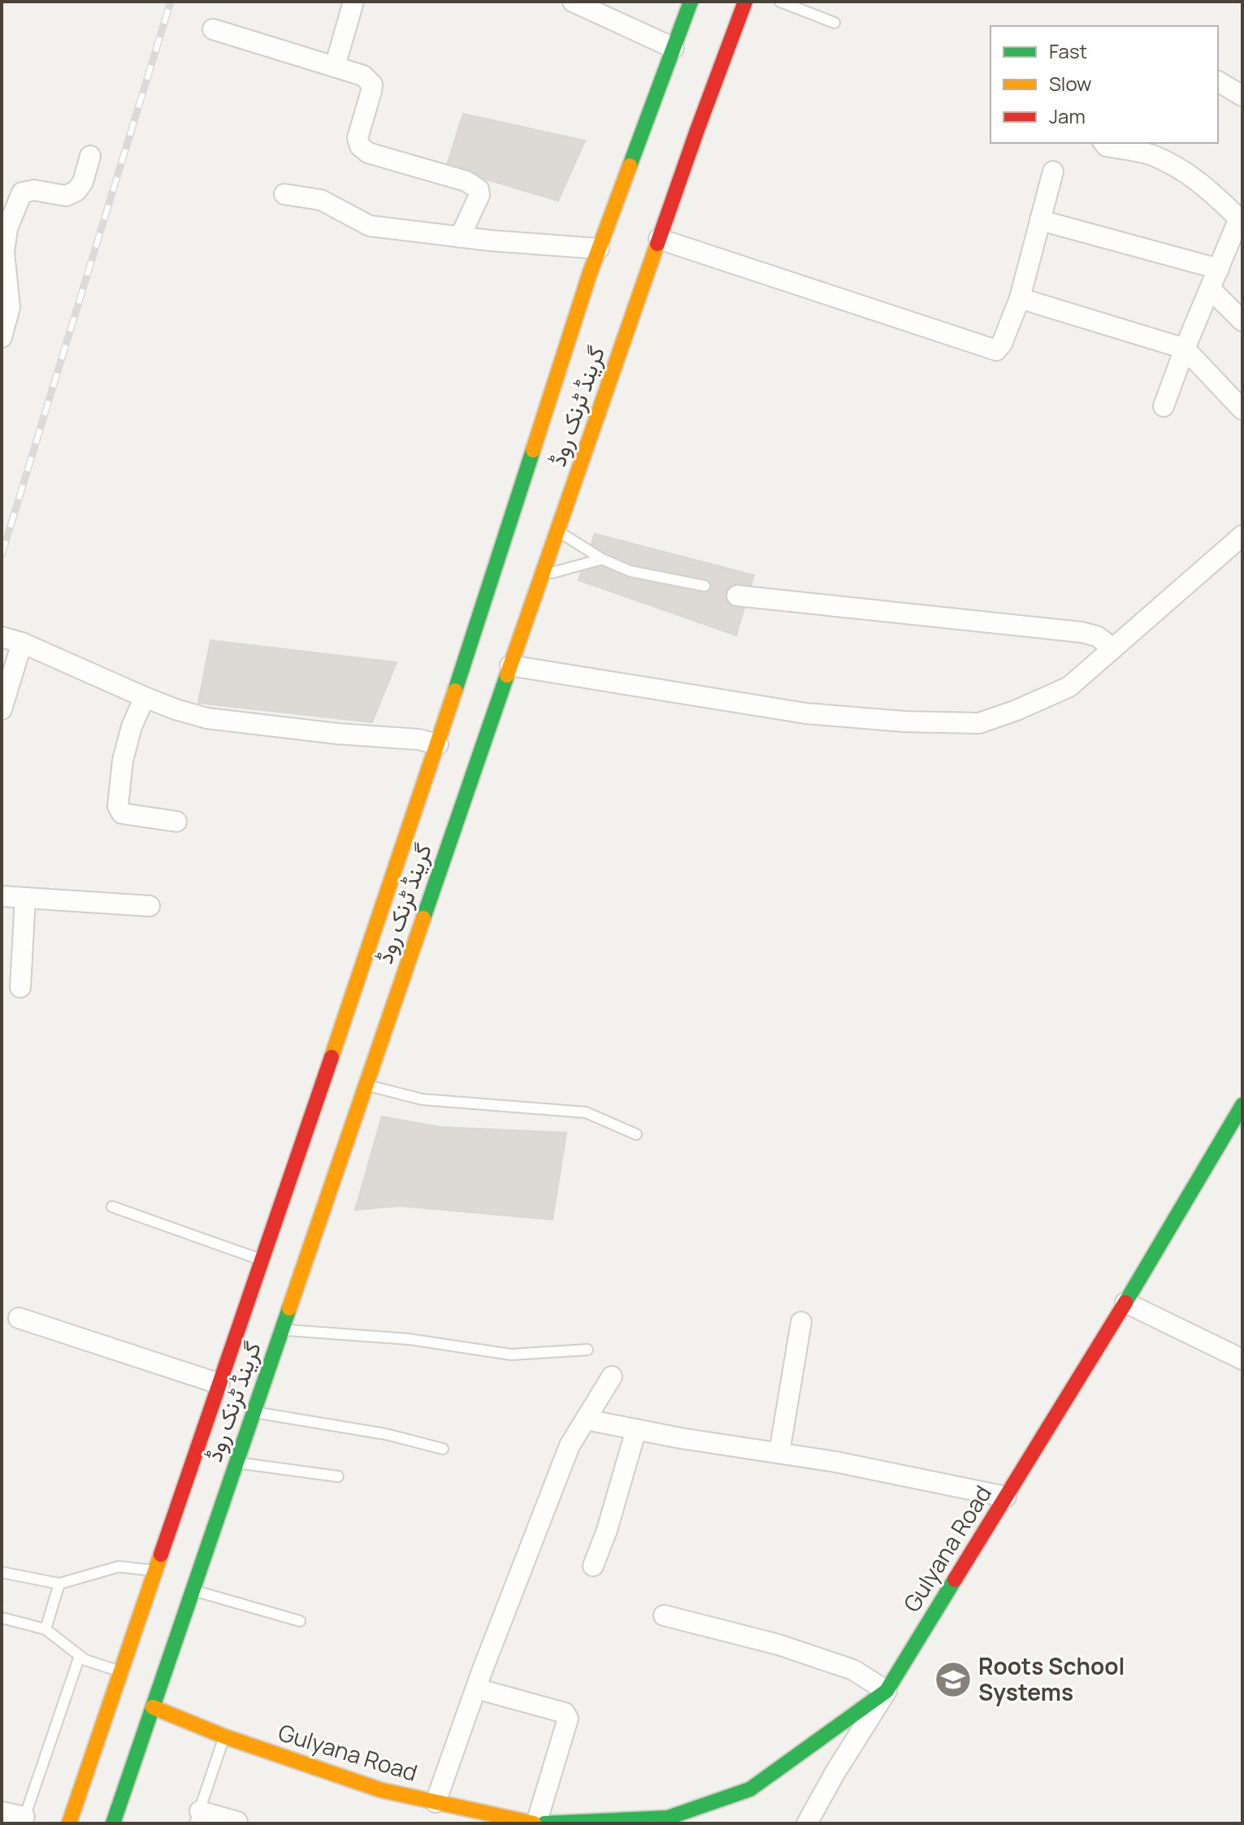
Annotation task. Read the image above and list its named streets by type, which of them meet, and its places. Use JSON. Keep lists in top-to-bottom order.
{
  "streets": {
    "main road": ["گرینڈ ٹرنک روڈ", "Gulyana Road"]
  },
  "crossings": [
    ["گرینڈ ٹرنک روڈ", "Gulyana Road"]
  ],
  "places": {
    "school or university": ["Roots School Systems"]
  },
  "legend": ["Fast", "Slow", "Jam"]
}
